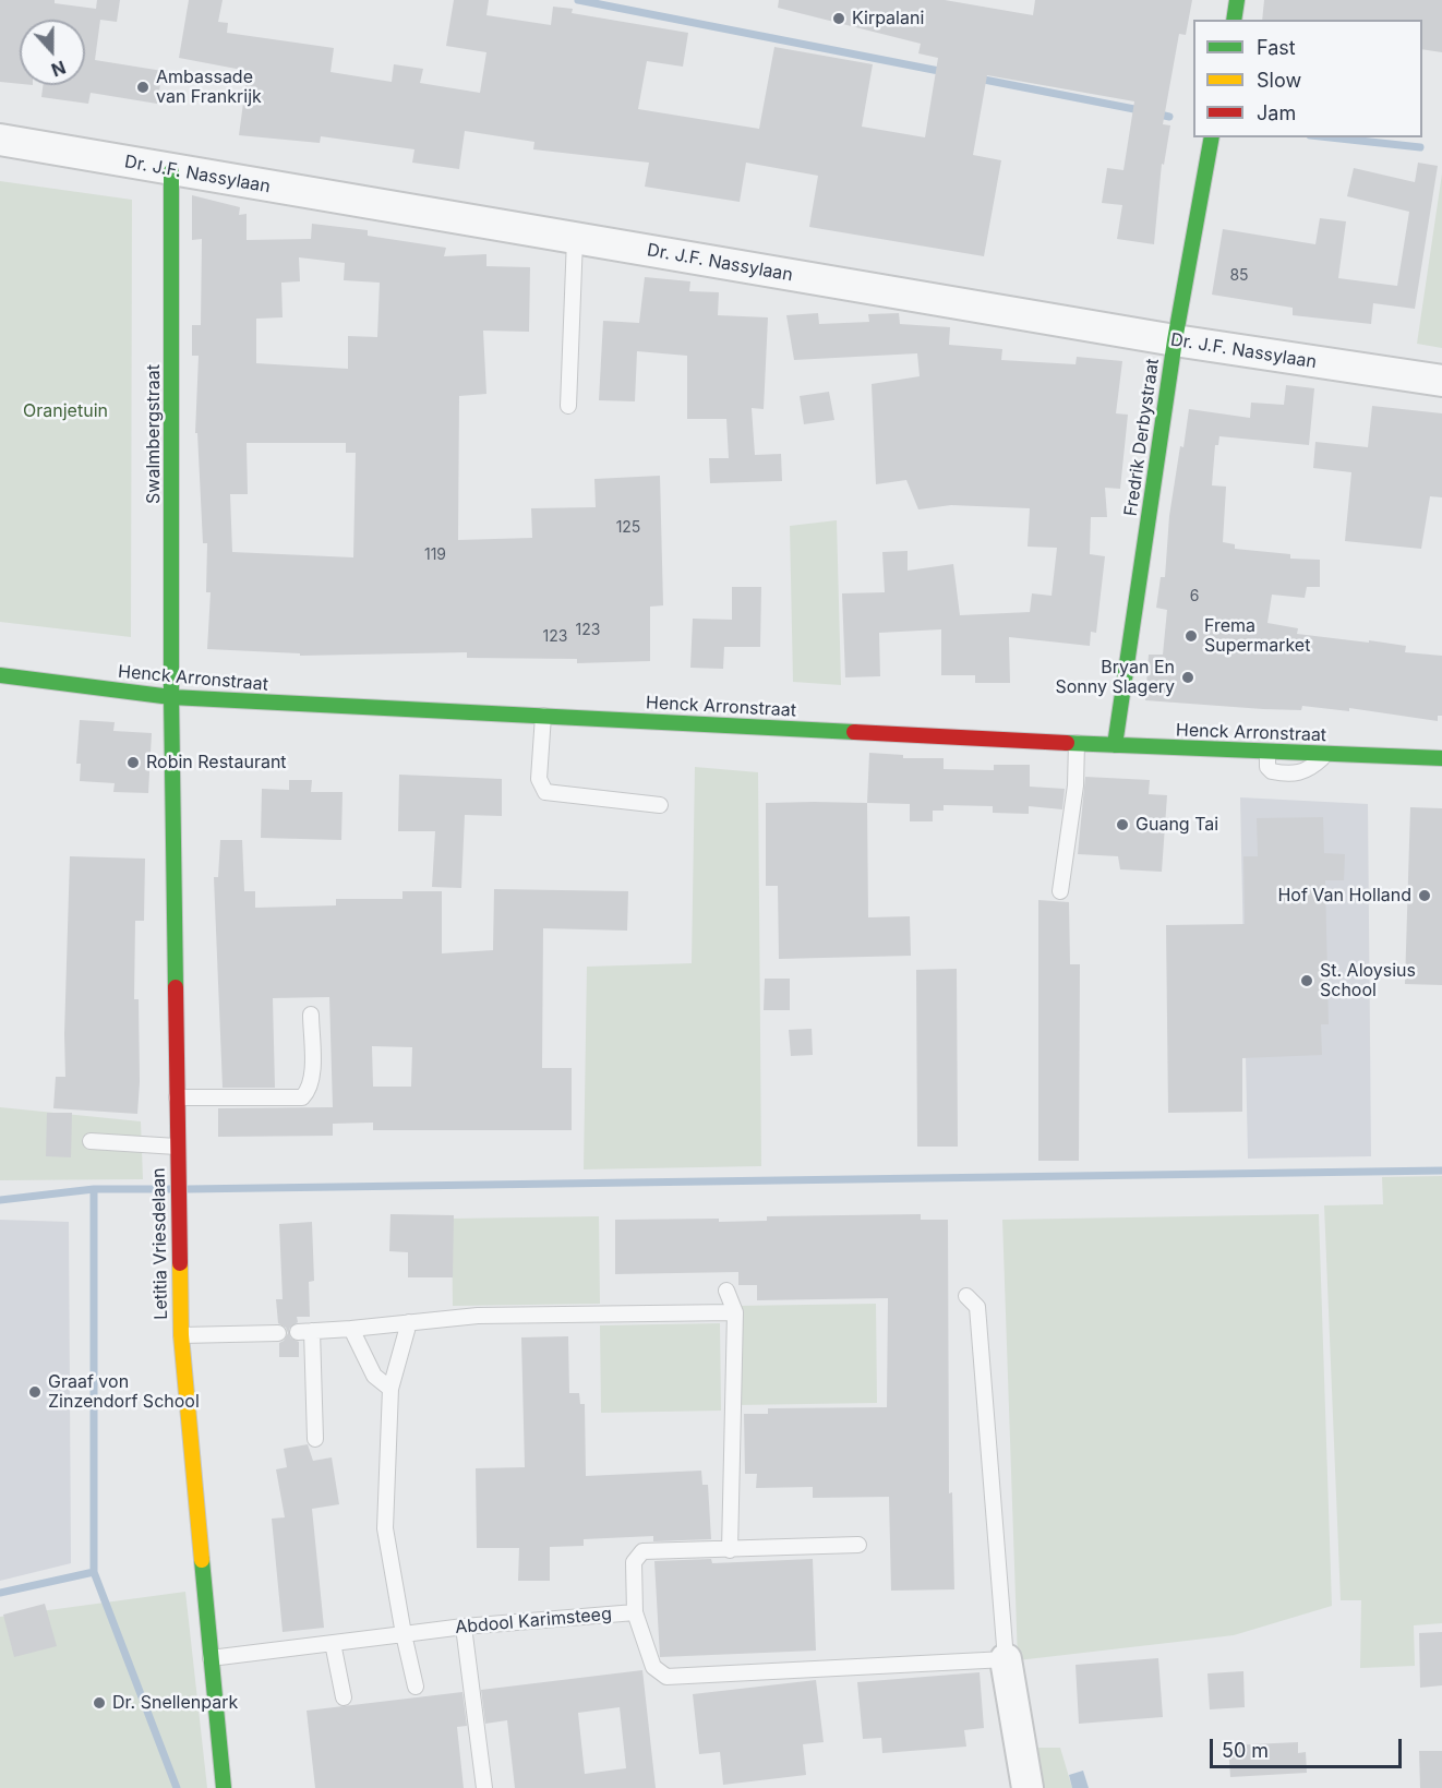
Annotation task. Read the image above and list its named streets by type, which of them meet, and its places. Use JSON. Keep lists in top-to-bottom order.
{
  "streets": {
    "main road": [
      "Swalmbergstraat",
      "Fredrik Derbystraat",
      "Henck Arronstraat",
      "Letitia Vriesdelaan"
    ],
    "street": ["Dr. J.F. Nassylaan"],
    "lane": ["Abdool Karimsteeg"]
  },
  "crossings": [
    ["Dr. J.F. Nassylaan", "Swalmbergstraat"],
    ["Dr. J.F. Nassylaan", "Fredrik Derbystraat"],
    ["Swalmbergstraat", "Henck Arronstraat"],
    ["Swalmbergstraat", "Letitia Vriesdelaan"],
    ["Fredrik Derbystraat", "Henck Arronstraat"],
    ["Henck Arronstraat", "Letitia Vriesdelaan"],
    ["Letitia Vriesdelaan", "Abdool Karimsteeg"]
  ],
  "parks": ["Oranjetuin"],
  "places": [
    "Kirpalani",
    "Ambassade van Frankrijk",
    "Frema Supermarket",
    "Bryan En Sonny Slagery",
    "Robin Restaurant",
    "Guang Tai",
    "Hof Van Holland",
    "St. Aloysius School",
    "Graaf von Zinzendorf School",
    "Dr. Snellenpark"
  ],
  "house_numbers": [
    "85",
    "125",
    "119",
    "6",
    "123",
    "123"
  ],
  "legend": ["Fast", "Slow", "Jam"],
  "scale_bar": "50 m",
  "north": "bottom"
}
